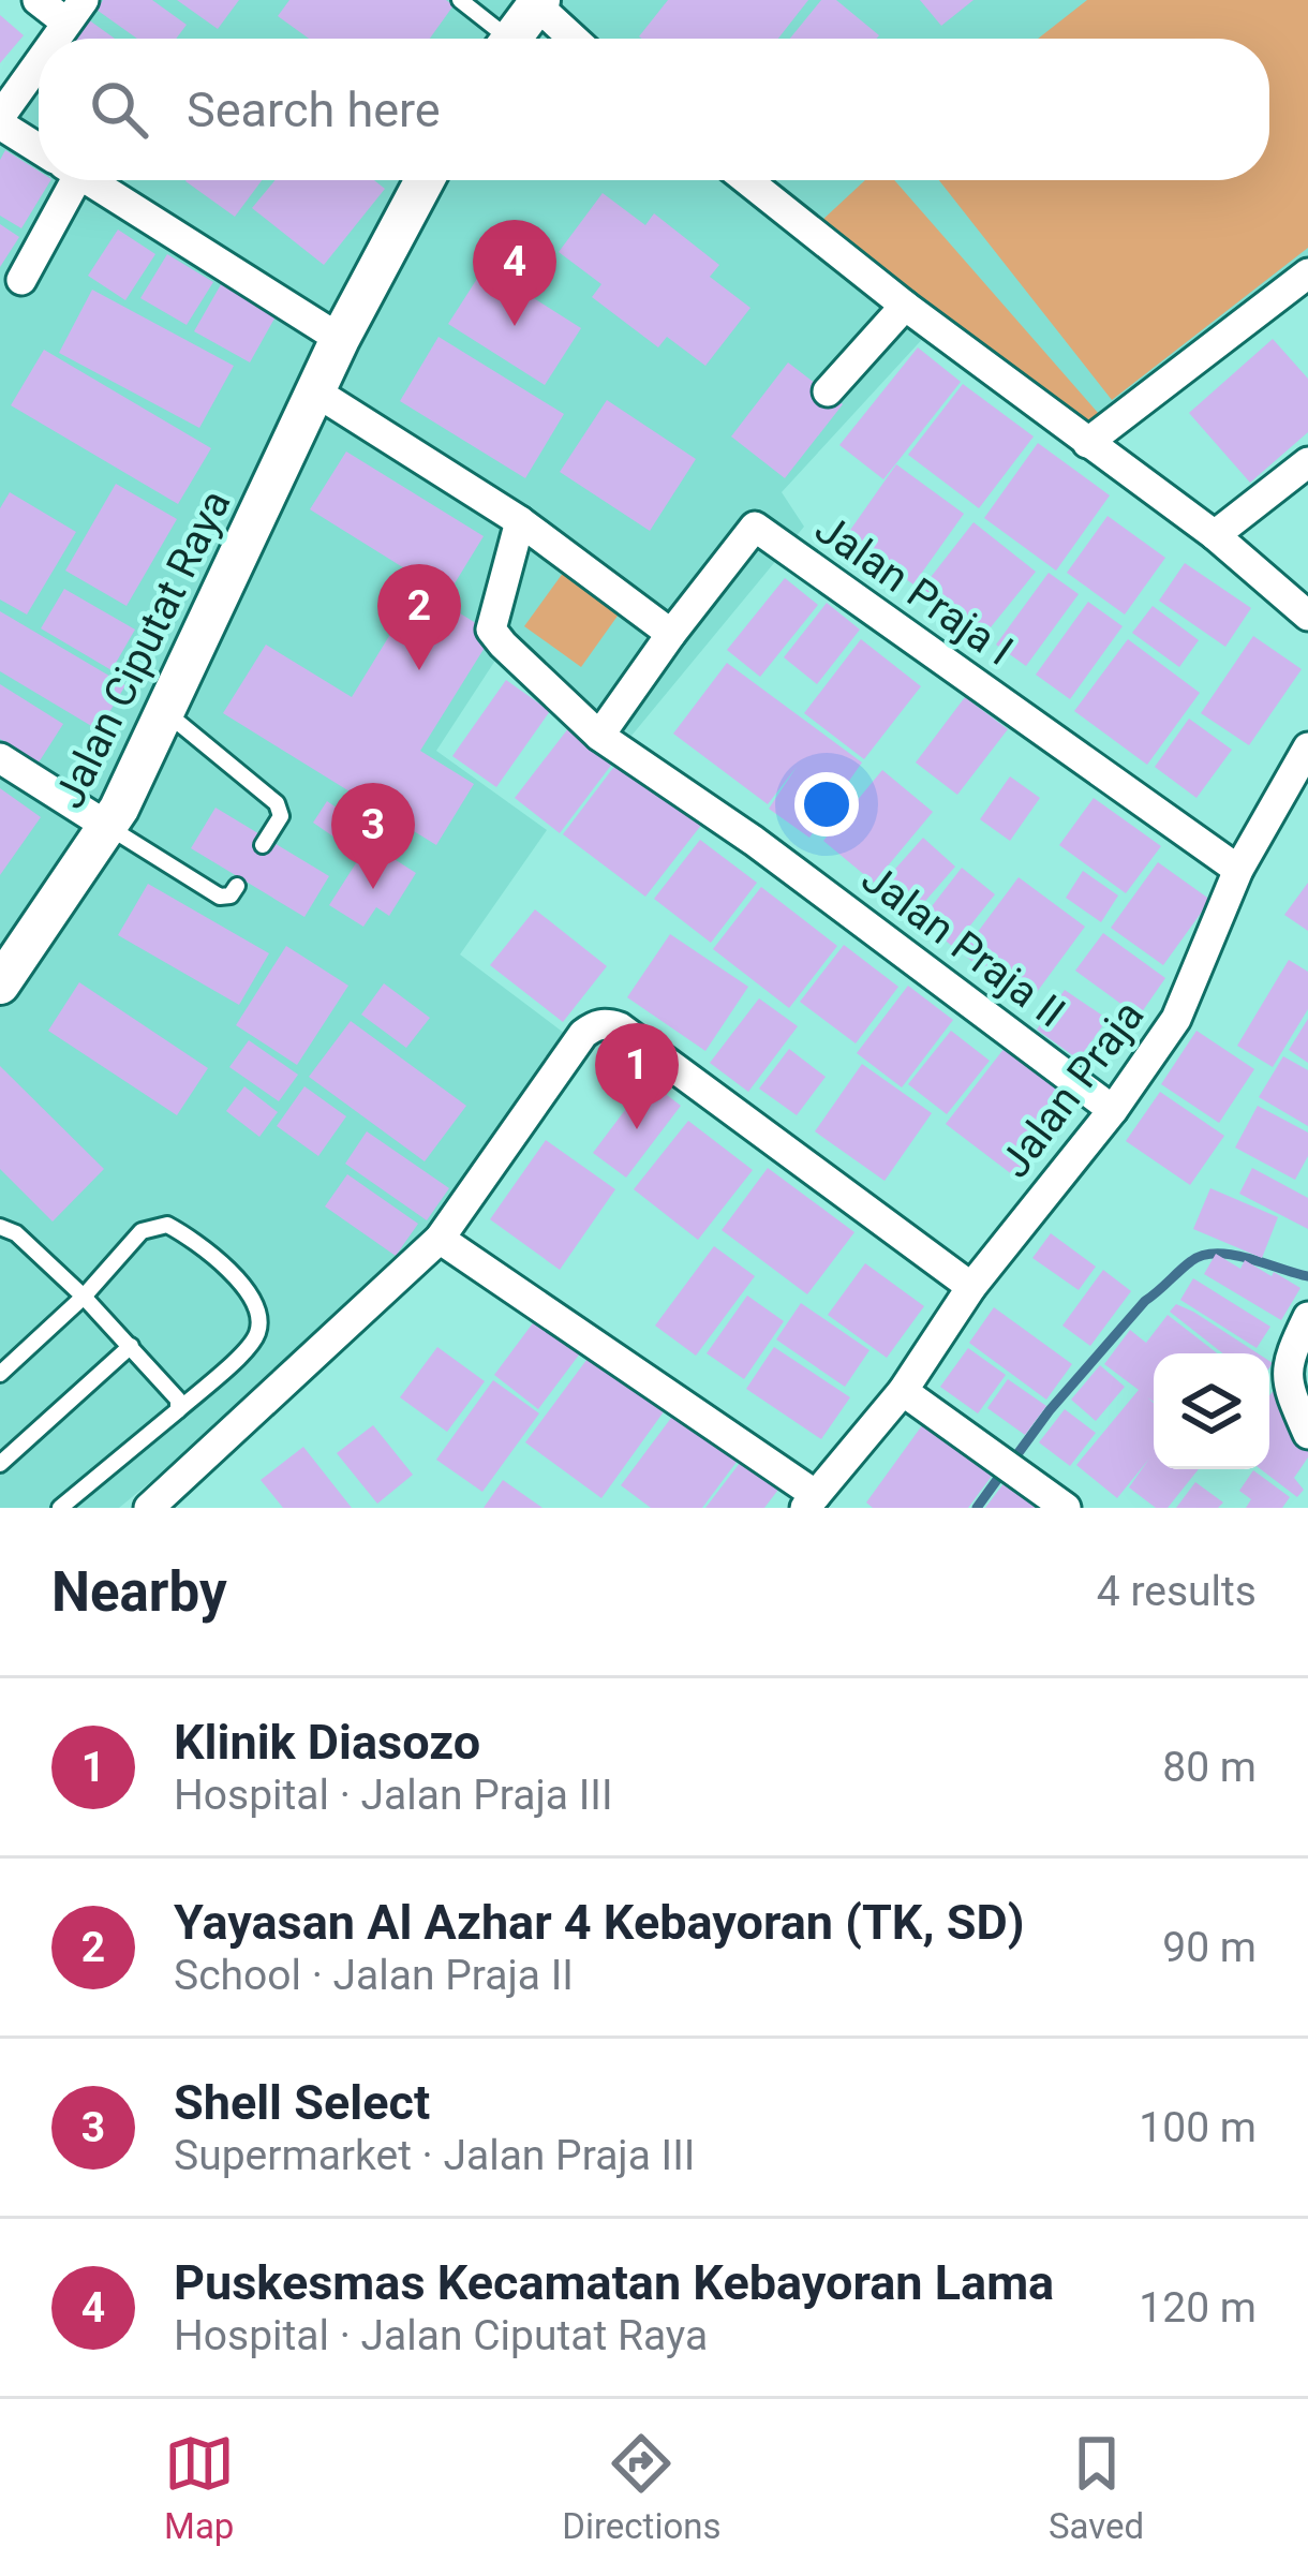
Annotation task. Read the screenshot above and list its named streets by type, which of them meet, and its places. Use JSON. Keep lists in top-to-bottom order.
{
  "streets": {
    "main road": ["Jalan Ciputat Raya"],
    "street": ["Jalan Praja I", "Jalan Praja II", "Jalan Praja"]
  },
  "crossings": [
    ["Jalan Praja I", "Jalan Praja II"],
    ["Jalan Praja I", "Jalan Praja"],
    ["Jalan Praja II", "Jalan Praja"]
  ],
  "page": {
    "search": "Search here",
    "pins": [
      "4",
      "2",
      "3",
      "1"
    ],
    "heading": ["Nearby", "4 results"],
    "list": [
      {
        "mark": "1",
        "name": "Klinik Diasozo",
        "note": "Hospital · Jalan Praja III",
        "value": "80 m"
      },
      {
        "mark": "2",
        "name": "Yayasan Al Azhar 4 Kebayoran (TK, SD)",
        "note": "School · Jalan Praja II",
        "value": "90 m"
      },
      {
        "mark": "3",
        "name": "Shell Select",
        "note": "Supermarket · Jalan Praja III",
        "value": "100 m"
      },
      {
        "mark": "4",
        "name": "Puskesmas Kecamatan Kebayoran Lama",
        "note": "Hospital · Jalan Ciputat Raya",
        "value": "120 m"
      }
    ],
    "nav": ["Map", "Directions", "Saved"]
  }
}
